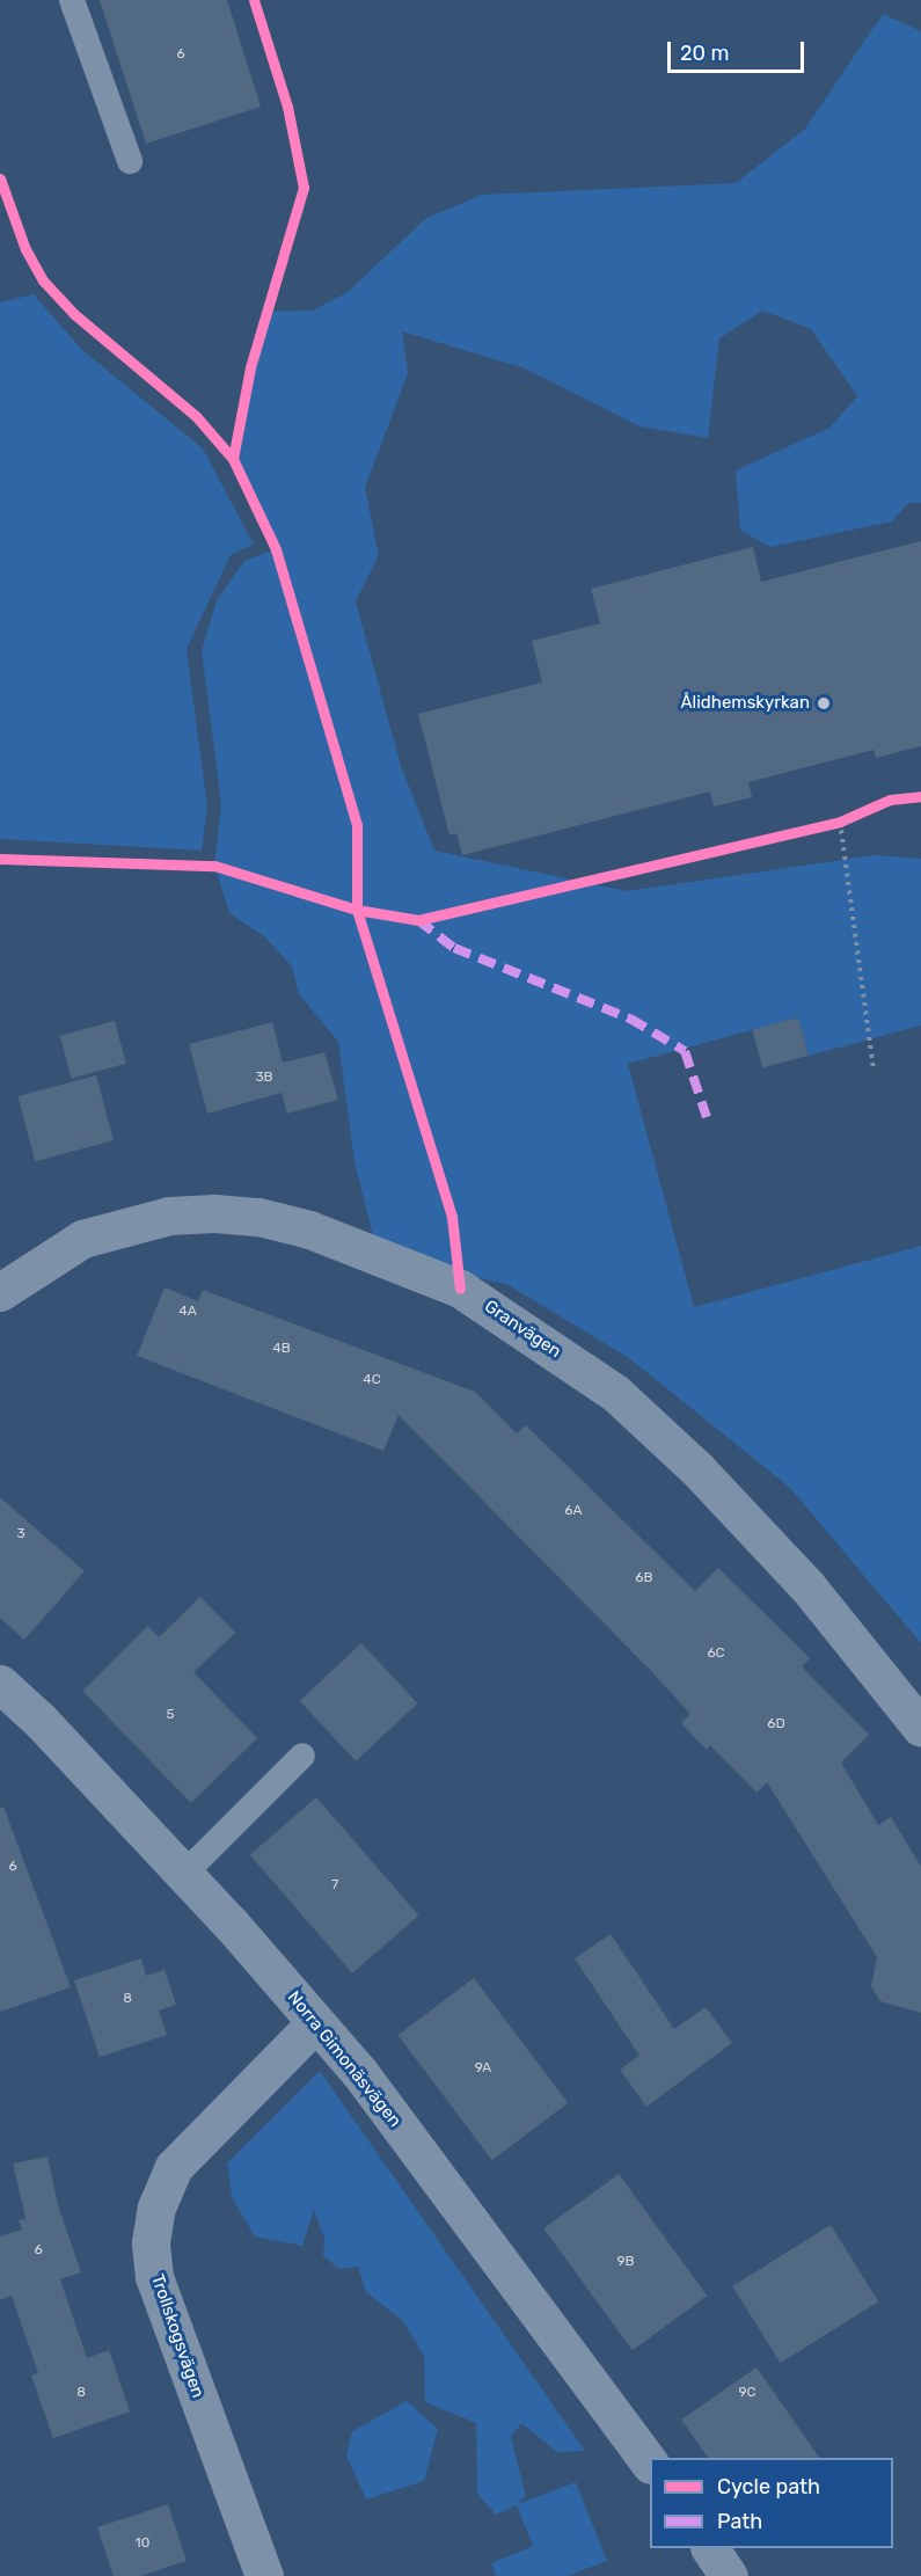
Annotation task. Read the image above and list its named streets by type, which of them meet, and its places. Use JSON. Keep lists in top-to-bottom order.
{
  "streets": {
    "street": ["Granvägen", "Norra Gimonäsvägen", "Trollskogsvägen"]
  },
  "crossings": [
    ["Norra Gimonäsvägen", "Trollskogsvägen"]
  ],
  "places": ["Ålidhemskyrkan"],
  "house_numbers": [
    "6",
    "3B",
    "4A",
    "4B",
    "4C",
    "6A",
    "3",
    "6B",
    "6C",
    "5",
    "6D",
    "6",
    "7",
    "8",
    "9A",
    "6",
    "9B",
    "8",
    "9C",
    "10"
  ],
  "legend": ["Cycle path", "Path"],
  "scale_bar": "20 m"
}
